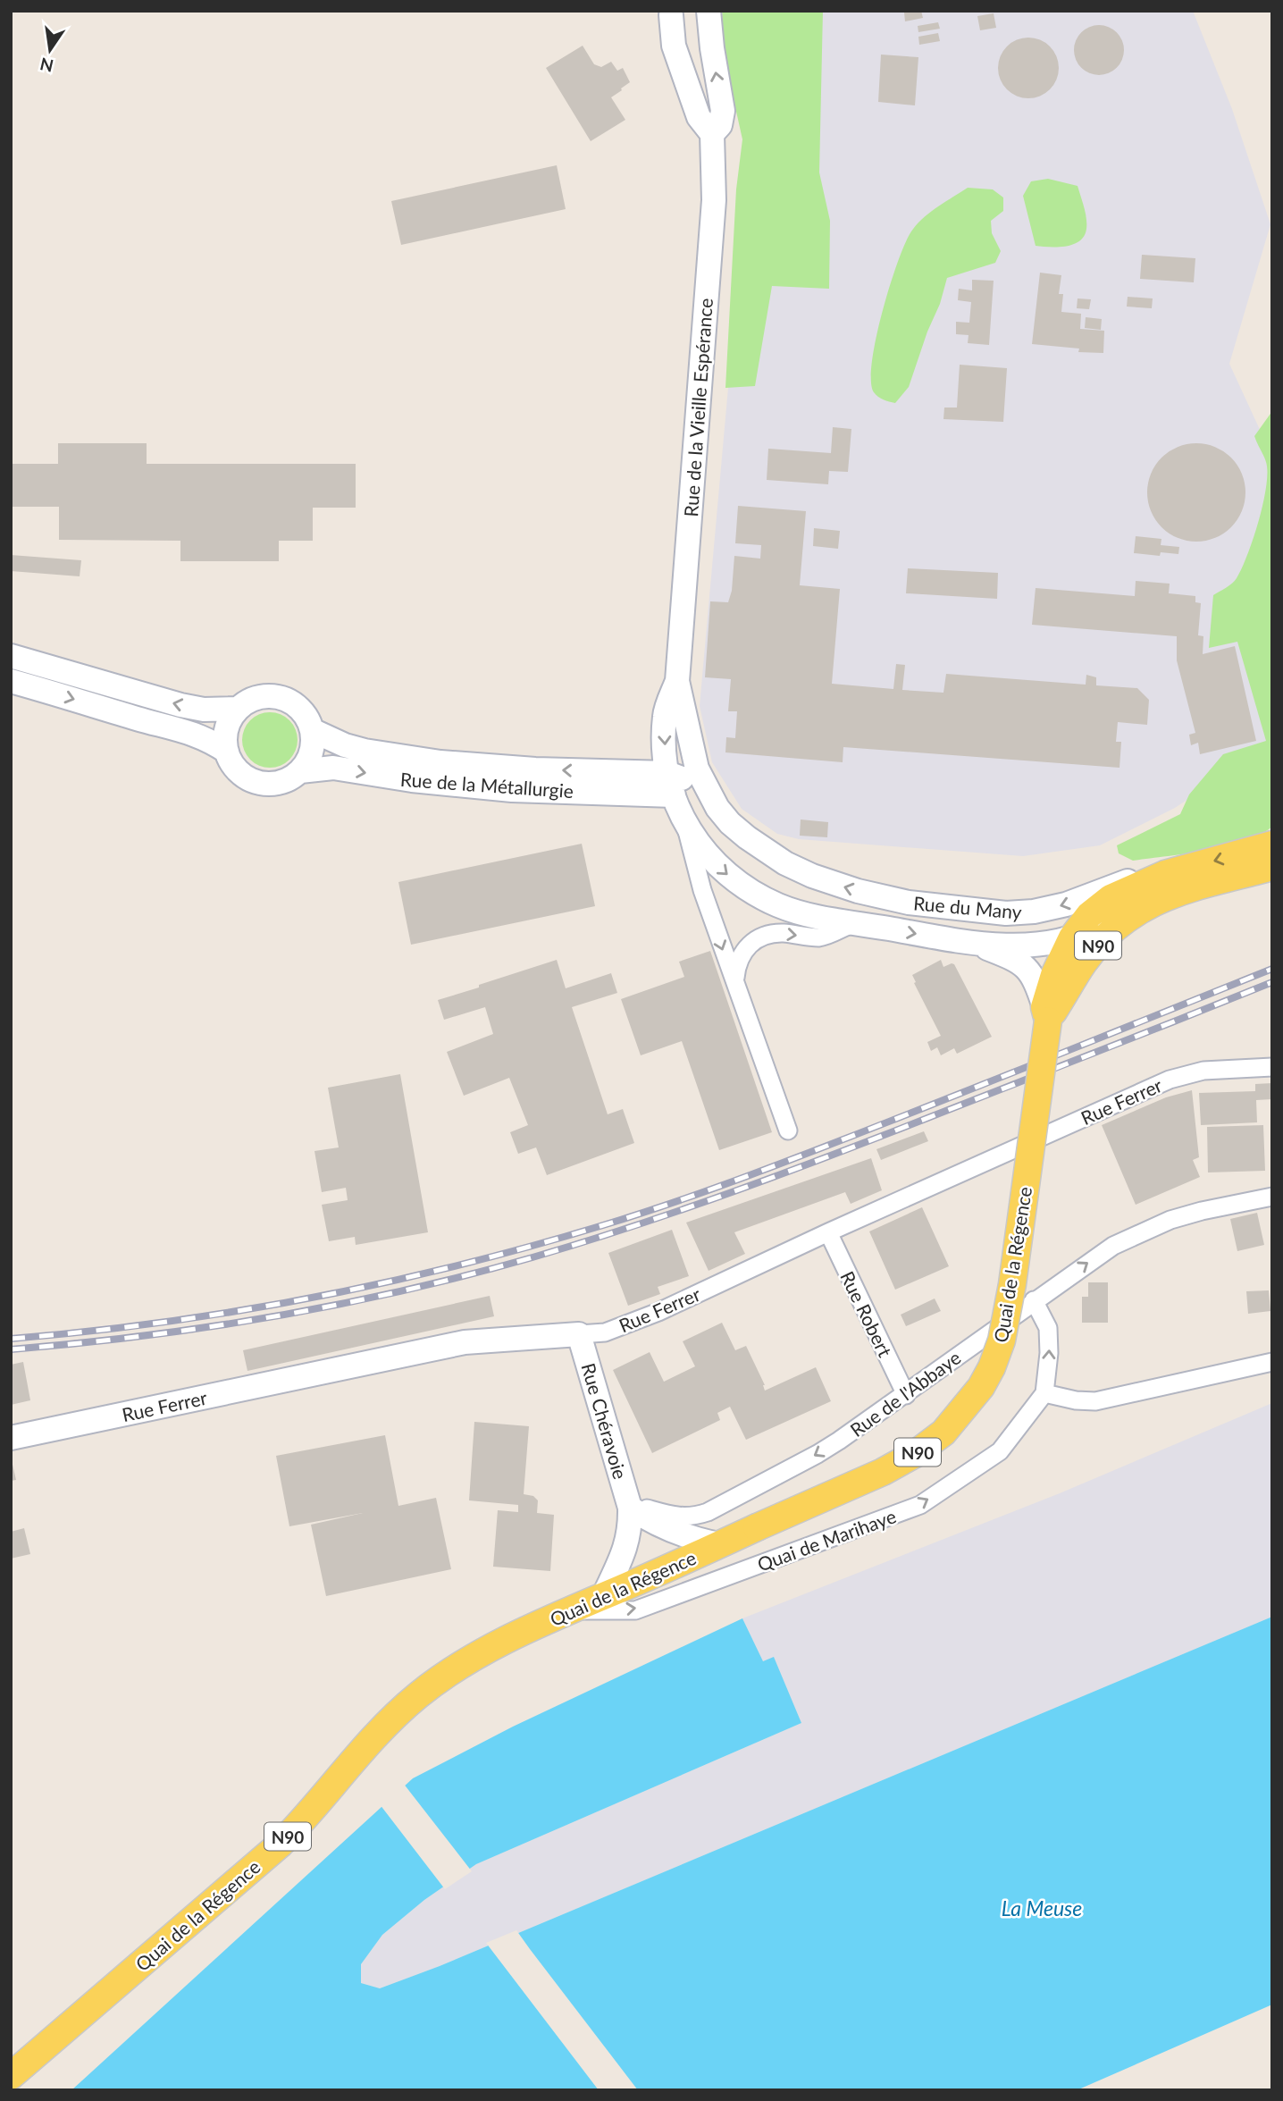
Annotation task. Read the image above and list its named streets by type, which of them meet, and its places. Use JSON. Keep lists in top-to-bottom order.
{
  "streets": {
    "main road": ["Rue du Many", "N90", "Quai de la Régence"],
    "street": [
      "Rue de la Vieille Espérance",
      "Rue de la Métallurgie",
      "Rue Ferrer",
      "Rue Robert",
      "Rue de l'Abbaye",
      "Rue Chéravoie",
      "Quai de Marihaye"
    ]
  },
  "crossings": [
    ["Rue de la Vieille Espérance", "Rue de la Métallurgie"],
    ["Rue de la Vieille Espérance", "Rue du Many"],
    ["Rue du Many", "N90"],
    ["N90", "Quai de la Régence"],
    ["Rue Ferrer", "Rue Robert"],
    ["Rue Ferrer", "Rue Chéravoie"],
    ["Quai de la Régence", "Rue Chéravoie"],
    ["Quai de la Régence", "Quai de Marihaye"],
    ["Rue Robert", "Rue de l'Abbaye"],
    ["Rue de l'Abbaye", "Rue Chéravoie"]
  ],
  "one_way": ["Quai de Marihaye"],
  "water": ["La Meuse"],
  "north": "bottom"
}
